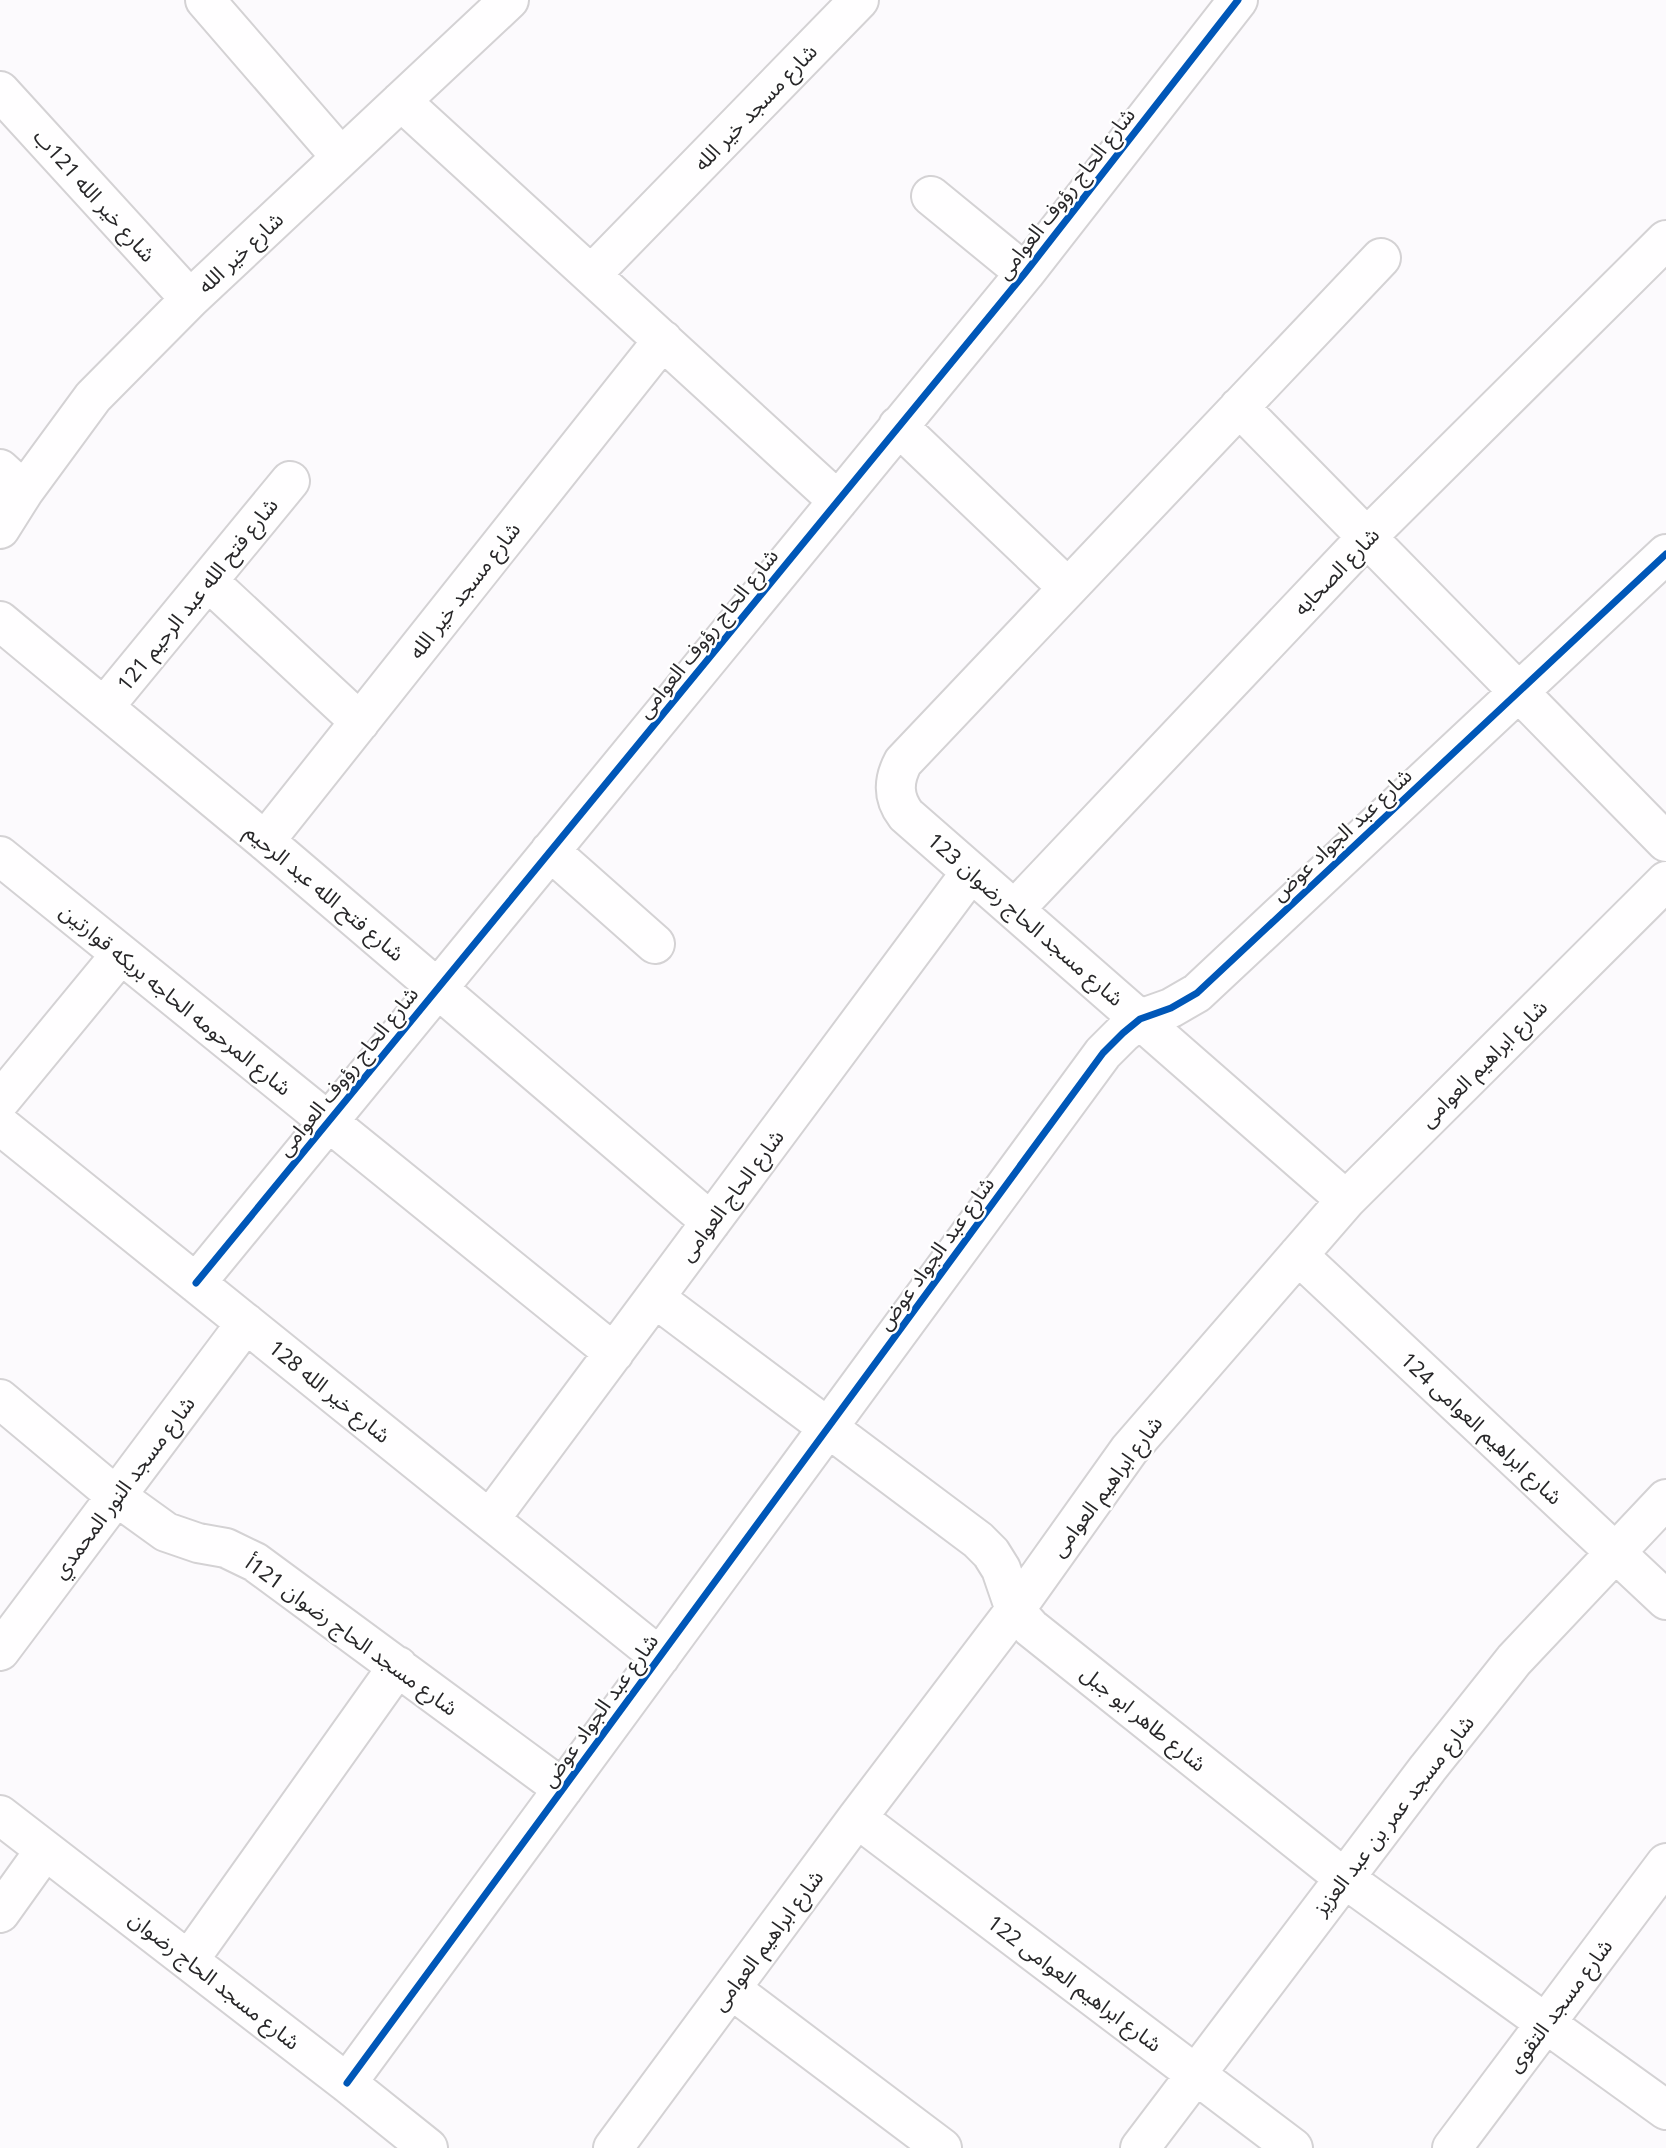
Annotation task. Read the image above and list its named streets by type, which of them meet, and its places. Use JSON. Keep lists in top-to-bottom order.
{
  "streets": {
    "street": [
      "شارع مسجد خير الله",
      "شارع الحاج رؤوف العوامى",
      "شارع خير الله 121ب",
      "شارع خير الله",
      "شارع الصحابه",
      "شارع فتح الله عبد الرحيم 121",
      "شارع عبد الجواد عوض",
      "شارع فتح الله عبد الرحيم",
      "شارع مسجد الحاج رضوان 123",
      "شارع المرحومه الحاجه بريكه قوارتين",
      "شارع ابراهيم العوامى",
      "شارع الحاج العوامى",
      "شارع خير الله 128",
      "شارع ابراهيم العوامى 124",
      "شارع مسجد النور المحمدي",
      "شارع مسجد الحاج رضوان 121أ",
      "شارع طاهر ابو جبل",
      "شارع مسجد عمر بن عبد العزيز",
      "شارع مسجد الحاج رضوان",
      "شارع ابراهيم العوامى 122",
      "شارع مسجد التقوى"
    ]
  },
  "crossings": [
    ["شارع مسجد خير الله", "شارع فتح الله عبد الرحيم"],
    ["شارع الحاج رؤوف العوامى", "شارع فتح الله عبد الرحيم"],
    ["شارع الحاج رؤوف العوامى", "شارع المرحومه الحاجه بريكه قوارتين"],
    ["شارع الحاج رؤوف العوامى", "شارع خير الله 128"],
    ["شارع خير الله 121ب", "شارع خير الله"],
    ["شارع الصحابه", "شارع مسجد الحاج رضوان 123"],
    ["شارع فتح الله عبد الرحيم 121", "شارع فتح الله عبد الرحيم"],
    ["شارع عبد الجواد عوض", "شارع مسجد الحاج رضوان 123"],
    ["شارع عبد الجواد عوض", "شارع خير الله 128"],
    ["شارع عبد الجواد عوض", "شارع مسجد الحاج رضوان 121أ"],
    ["شارع عبد الجواد عوض", "شارع طاهر ابو جبل"],
    ["شارع عبد الجواد عوض", "شارع مسجد الحاج رضوان"],
    ["شارع فتح الله عبد الرحيم", "شارع الحاج العوامى"],
    ["شارع مسجد الحاج رضوان 123", "شارع ابراهيم العوامى"],
    ["شارع مسجد الحاج رضوان 123", "شارع الحاج العوامى"],
    ["شارع المرحومه الحاجه بريكه قوارتين", "شارع الحاج العوامى"],
    ["شارع ابراهيم العوامى", "شارع ابراهيم العوامى 124"],
    ["شارع ابراهيم العوامى", "شارع طاهر ابو جبل"],
    ["شارع ابراهيم العوامى", "شارع ابراهيم العوامى 122"],
    ["شارع الحاج العوامى", "شارع خير الله 128"],
    ["شارع الحاج العوامى", "شارع طاهر ابو جبل"],
    ["شارع خير الله 128", "شارع مسجد النور المحمدي"],
    ["شارع ابراهيم العوامى 124", "شارع مسجد عمر بن عبد العزيز"],
    ["شارع مسجد النور المحمدي", "شارع مسجد الحاج رضوان 121أ"],
    ["شارع طاهر ابو جبل", "شارع مسجد عمر بن عبد العزيز"],
    ["شارع طاهر ابو جبل", "شارع مسجد التقوى"],
    ["شارع مسجد عمر بن عبد العزيز", "شارع ابراهيم العوامى 122"]
  ]
}
